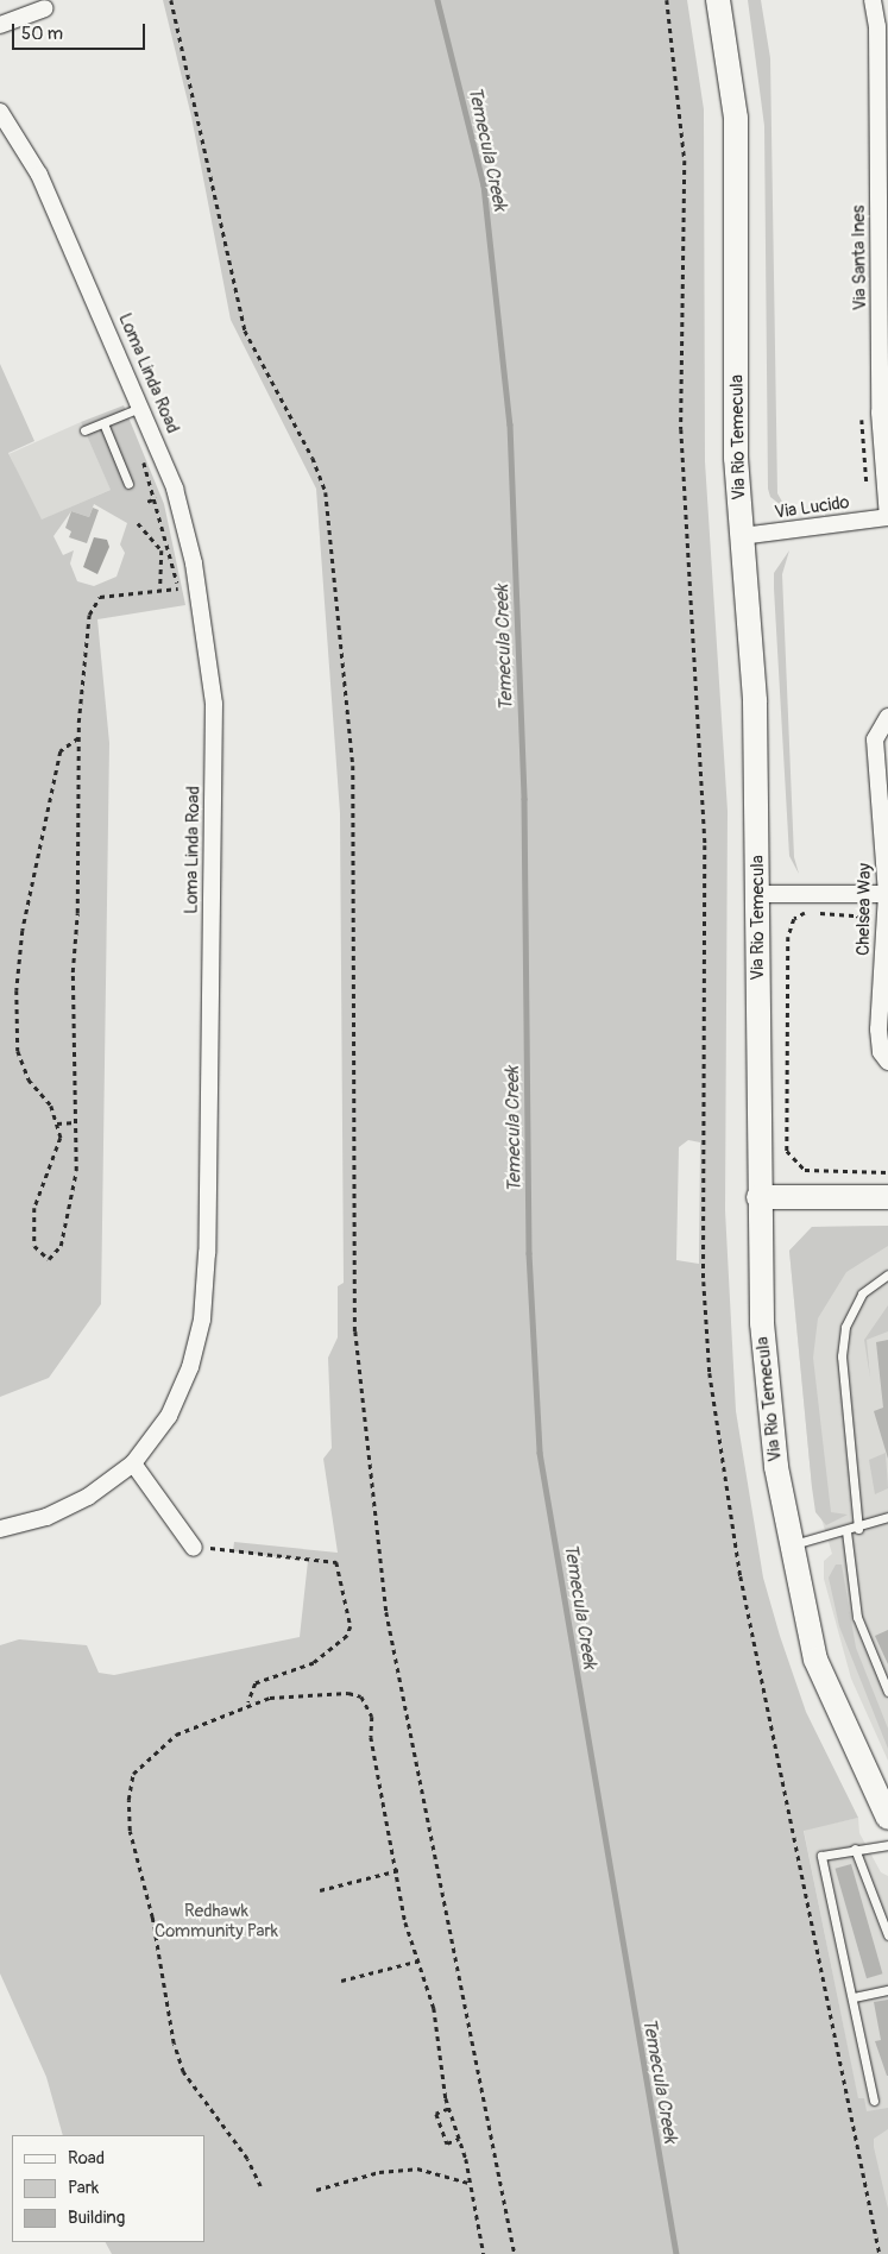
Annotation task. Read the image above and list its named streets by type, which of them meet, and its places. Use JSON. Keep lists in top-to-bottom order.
{
  "streets": {
    "street": [
      "Via Santa Ines",
      "Loma Linda Road",
      "Via Rio Temecula",
      "Via Lucido",
      "Chelsea Way"
    ]
  },
  "crossings": [
    ["Via Santa Ines", "Via Lucido"],
    ["Via Rio Temecula", "Via Lucido"]
  ],
  "water": ["Temecula Creek"],
  "parks": ["Redhawk Community Park"],
  "legend": ["Road", "Park", "Building"],
  "scale_bar": "50 m"
}
